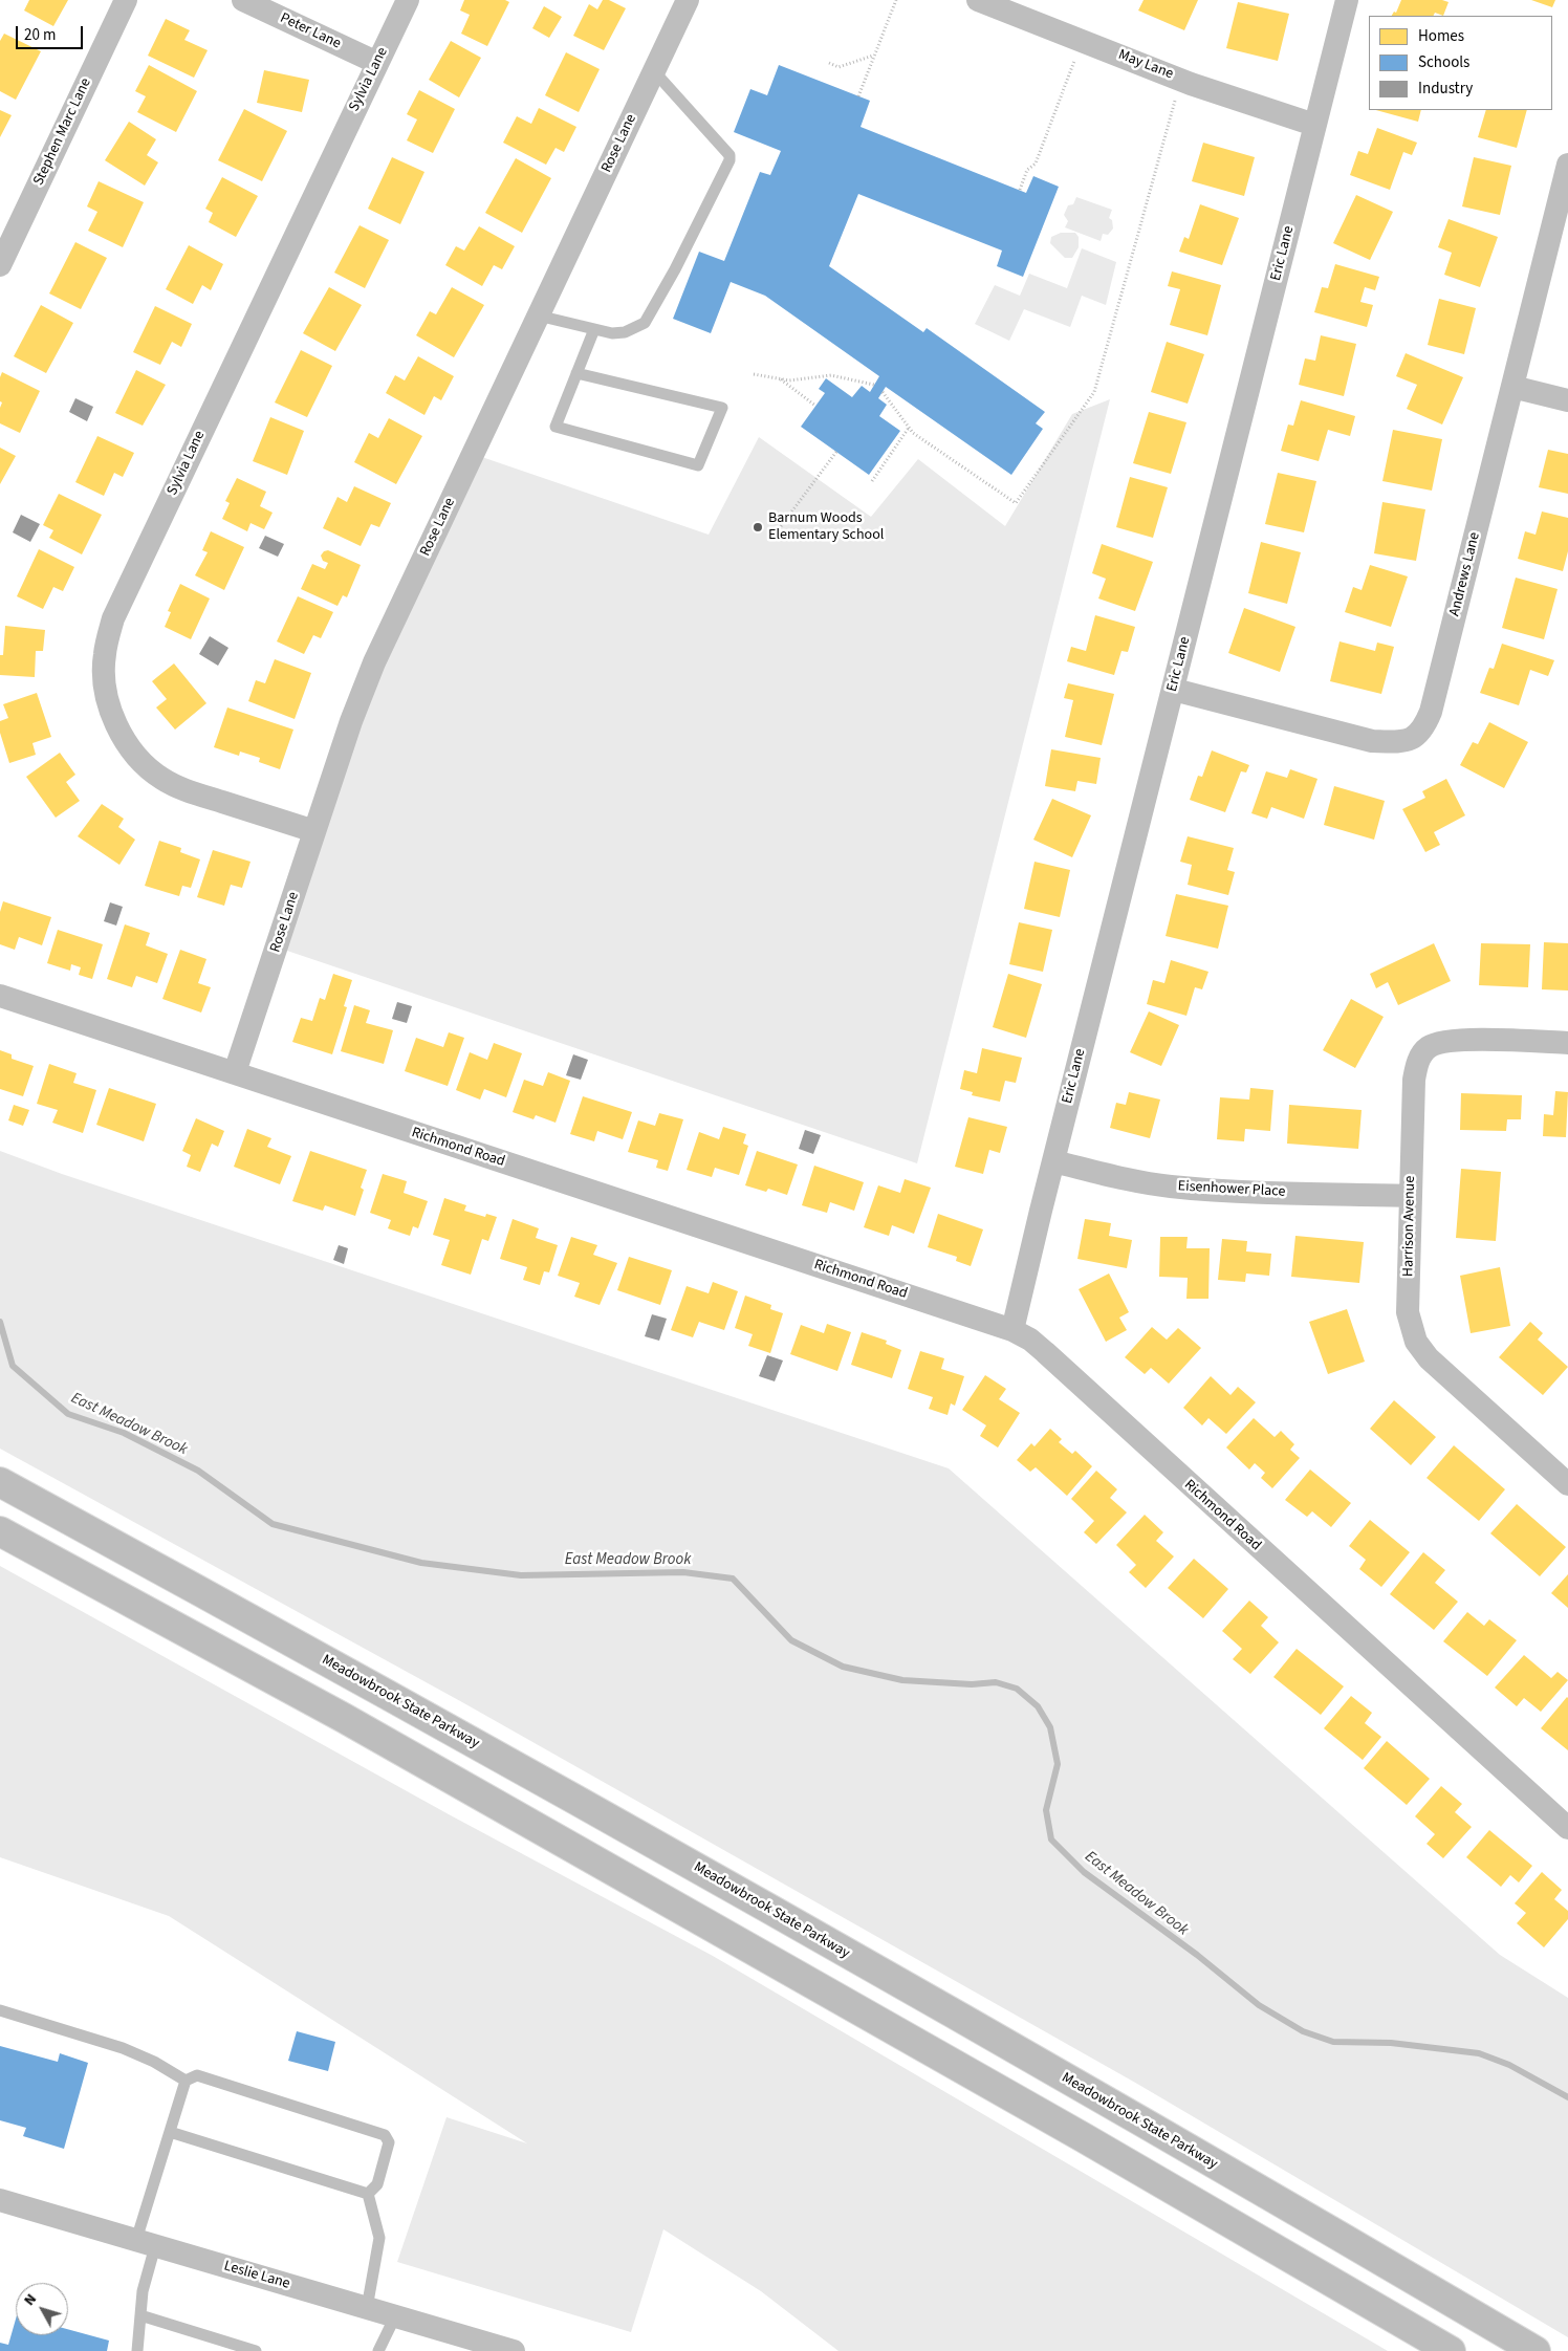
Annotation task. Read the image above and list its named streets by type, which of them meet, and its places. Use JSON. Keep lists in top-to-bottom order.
{
  "streets": {
    "highway": ["Meadowbrook State Parkway"],
    "street": [
      "Peter Lane",
      "May Lane",
      "Sylvia Lane",
      "Stephen Marc Lane",
      "Rose Lane",
      "Eric Lane",
      "Andrews Lane",
      "Richmond Road",
      "Eisenhower Place",
      "Harrison Avenue",
      "Leslie Lane"
    ]
  },
  "crossings": [
    ["Peter Lane", "Sylvia Lane"],
    ["May Lane", "Eric Lane"],
    ["Sylvia Lane", "Rose Lane"],
    ["Rose Lane", "Richmond Road"],
    ["Eric Lane", "Andrews Lane"],
    ["Eric Lane", "Richmond Road"],
    ["Eric Lane", "Eisenhower Place"],
    ["Eisenhower Place", "Harrison Avenue"]
  ],
  "water": ["East Meadow Brook"],
  "places": ["Barnum Woods Elementary School"],
  "legend": ["Homes", "Schools", "Industry"],
  "scale_bar": "20 m",
  "north": "top left"
}
